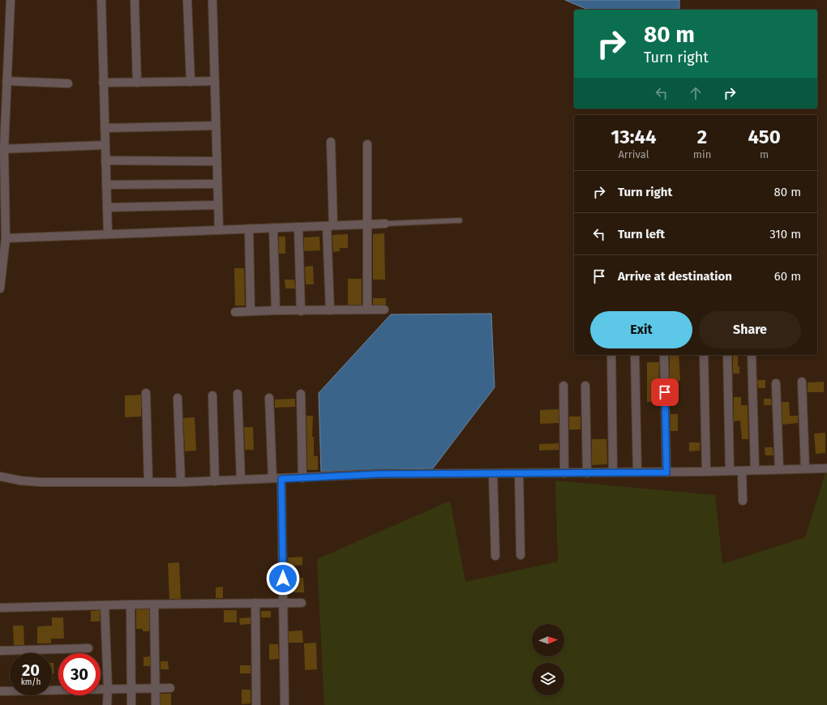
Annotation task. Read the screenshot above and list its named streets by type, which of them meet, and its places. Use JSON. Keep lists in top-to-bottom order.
{
  "north": "right",
  "page": {
    "turn": ["80 m", "Turn right"],
    "eta": [
      "13:44",
      "Arrival",
      "2",
      "min",
      "450",
      "m"
    ],
    "list": [
      {
        "name": "Turn right",
        "value": "80 m"
      },
      {
        "name": "Turn left",
        "value": "310 m"
      },
      {
        "name": "Arrive at destination",
        "value": "60 m"
      }
    ],
    "buttons": ["Exit", "Share"],
    "speed": "20 km/h",
    "limit": "30"
  }
}
